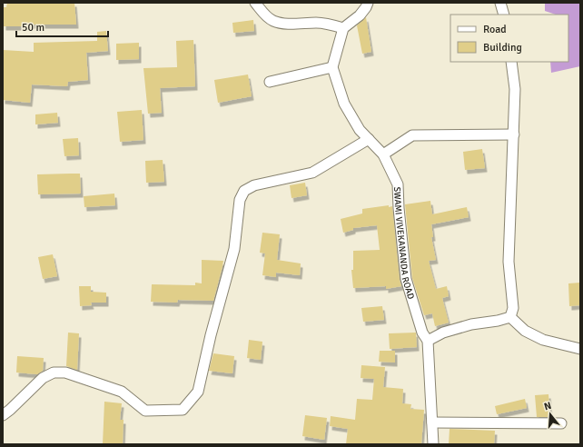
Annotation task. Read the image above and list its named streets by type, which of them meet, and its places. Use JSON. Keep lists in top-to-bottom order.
{
  "streets": {
    "street": ["SWAMI VIVEKANANDA ROAD"]
  },
  "legend": ["Road", "Building"],
  "scale_bar": "50 m",
  "north": "top"
}
